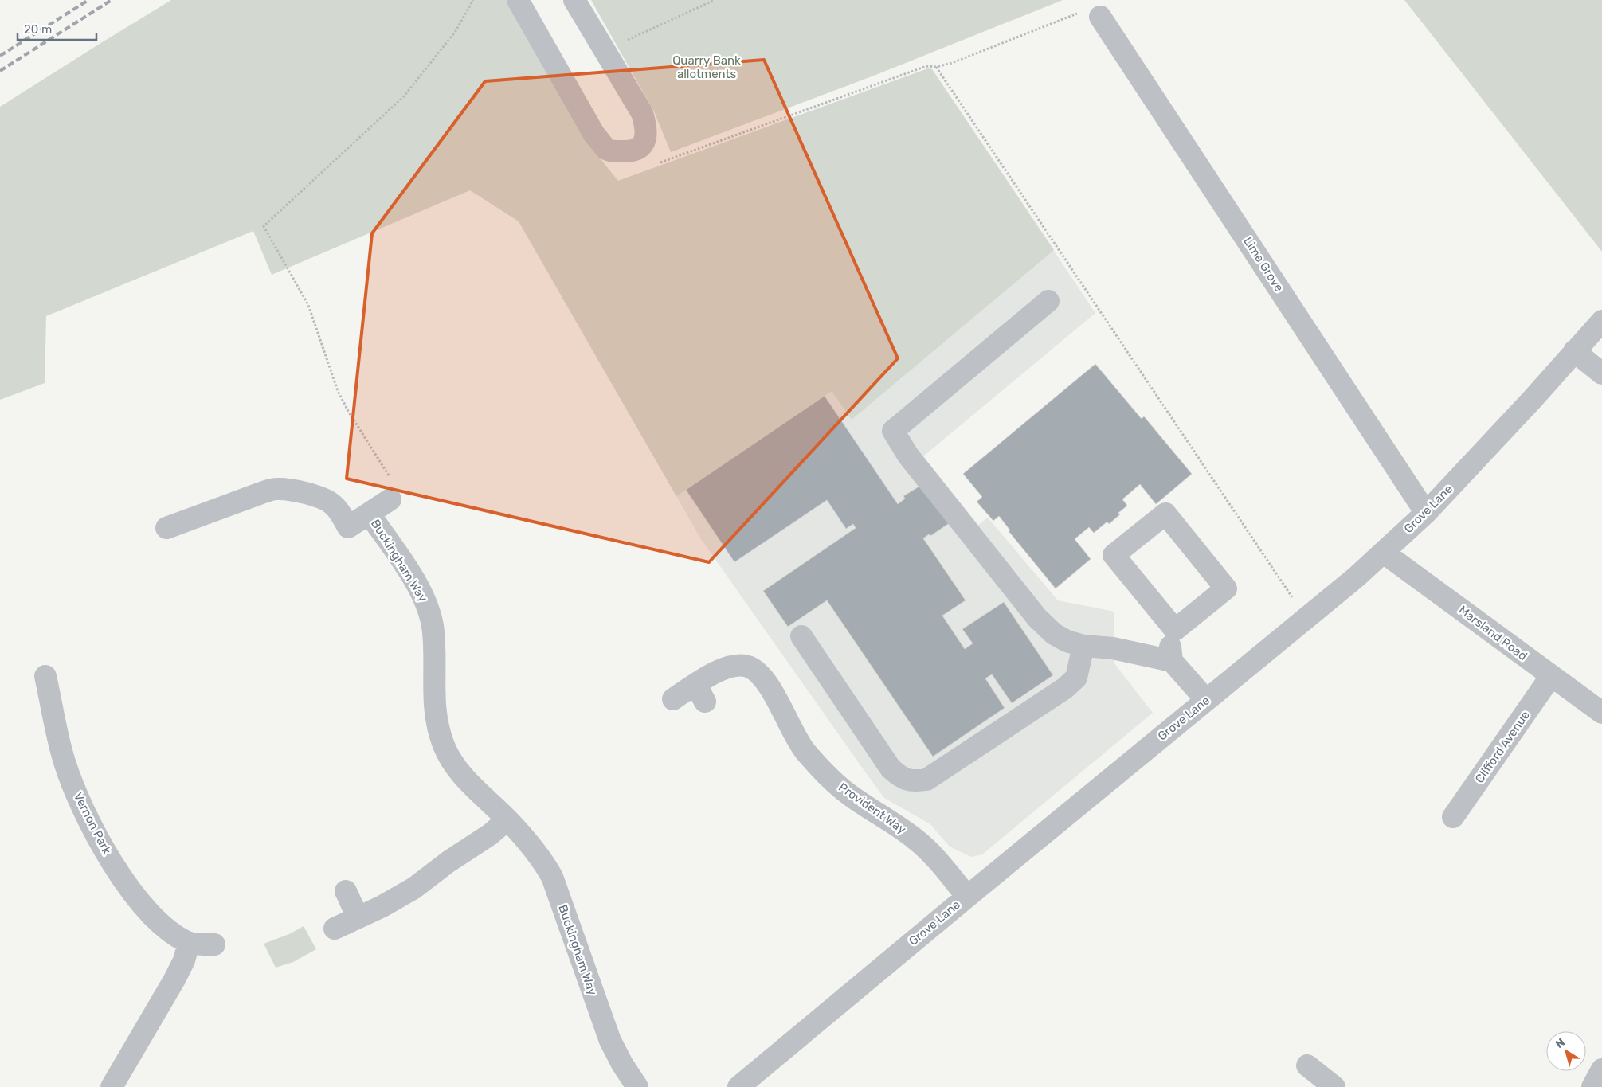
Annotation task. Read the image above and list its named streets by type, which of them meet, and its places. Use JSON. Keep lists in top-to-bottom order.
{
  "streets": {
    "street": [
      "Lime Grove",
      "Grove Lane",
      "Buckingham Way",
      "Marsland Road",
      "Clifford Avenue",
      "Provident Way",
      "Vernon Park"
    ]
  },
  "crossings": [
    ["Lime Grove", "Grove Lane"],
    ["Grove Lane", "Marsland Road"],
    ["Grove Lane", "Provident Way"],
    ["Marsland Road", "Clifford Avenue"]
  ],
  "parks": ["Quarry Bank allotments"],
  "scale_bar": "20 m",
  "north": "top left"
}
